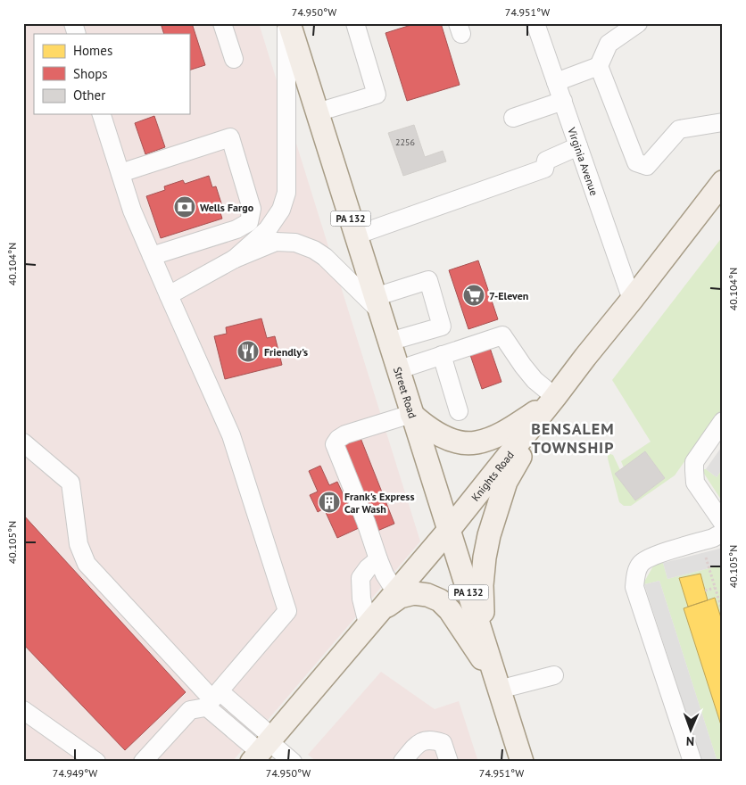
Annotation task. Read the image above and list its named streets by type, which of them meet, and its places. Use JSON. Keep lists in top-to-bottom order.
{
  "streets": {
    "main road": ["PA 132", "Street Road", "Knights Road"],
    "street": ["Virginia Avenue"]
  },
  "crossings": [
    ["Virginia Avenue", "Knights Road"],
    ["Street Road", "Knights Road"]
  ],
  "districts": ["BENSALEM TOWNSHIP"],
  "places": {
    "bank": ["Wells Fargo"],
    "supermarket": ["7-Eleven"],
    "restaurant": ["Friendly's"],
    "building": ["Frank's Express Car Wash"]
  },
  "house_numbers": ["2256"],
  "legend": ["Homes", "Shops", "Other"],
  "north": "bottom",
  "coordinates": [
    "74.950°W",
    "74.951°W",
    "40.104°N",
    "40.105°N",
    "74.949°W"
  ]
}
